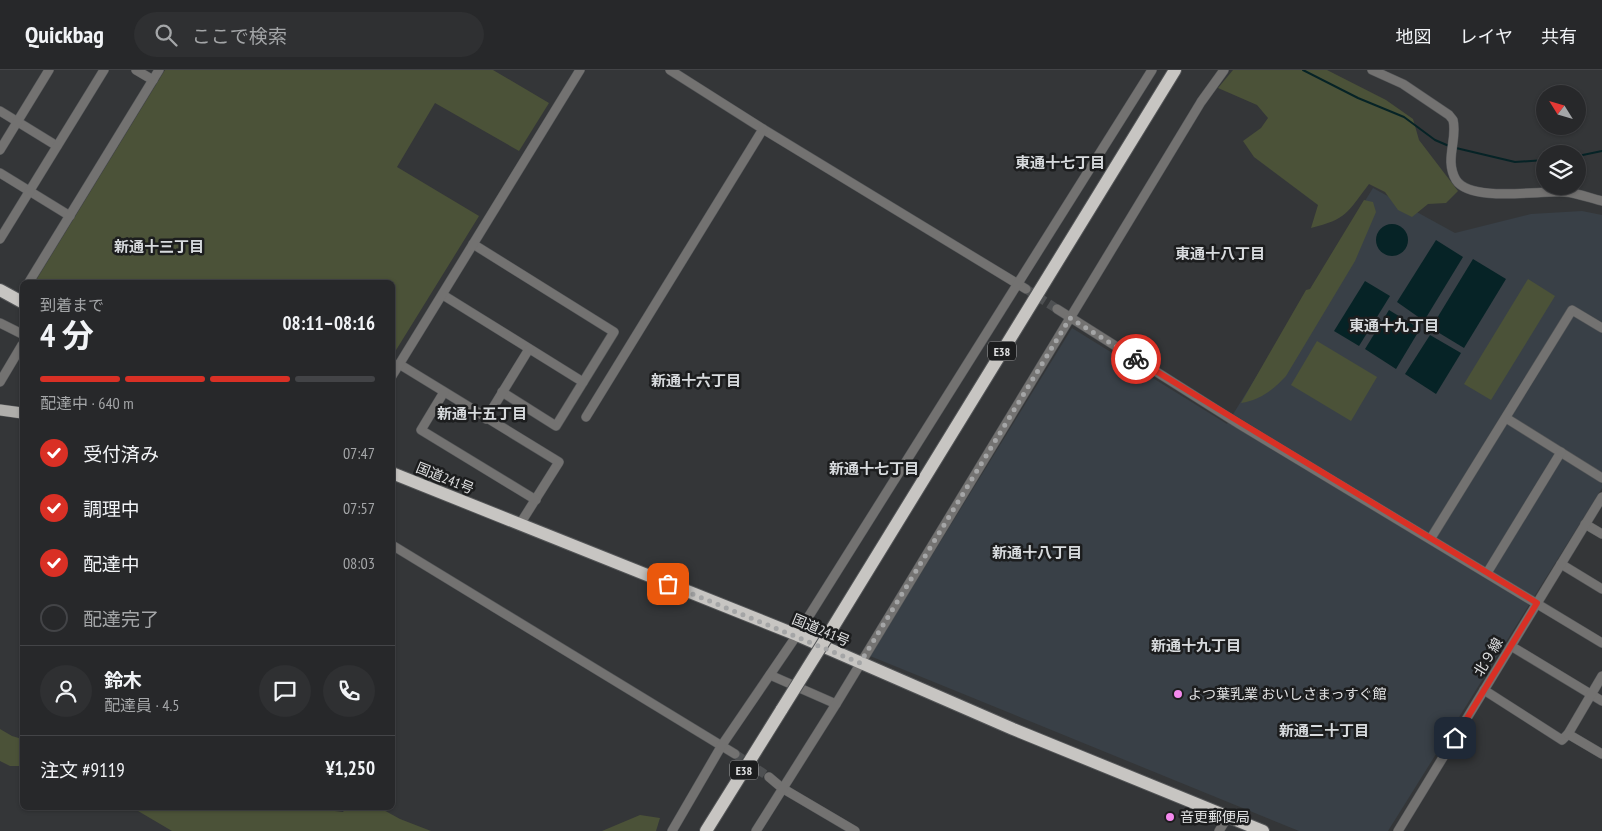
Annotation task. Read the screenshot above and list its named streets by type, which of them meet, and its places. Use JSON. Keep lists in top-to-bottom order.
{
  "streets": {
    "highway": ["E38", "国道241号"],
    "street": ["北９線"]
  },
  "districts": [
    "東通十七丁目",
    "新通十三丁目",
    "東通十八丁目",
    "東通十九丁目",
    "新通十六丁目",
    "新通十五丁目",
    "新通十七丁目",
    "新通十八丁目",
    "新通十九丁目",
    "新通二十丁目"
  ],
  "places": ["よつ葉乳業 おいしさまっすぐ館", "音更郵便局"],
  "north": "top left",
  "page": {
    "header": "Quickbag",
    "search": "ここで検索",
    "nav": ["地図", "レイヤ", "共有"],
    "heading": ["4 分", "到着まで", "08:11–08:16"],
    "panel": [
      "鈴木",
      "配達員 · 4.5",
      "注文 #9119",
      "¥1,250"
    ],
    "bar": "配達中 · 640 m",
    "list": [
      ["受付済み", "07:47"],
      ["調理中", "07:57"],
      ["配達中", "08:03"],
      "配達完了"
    ]
  }
}
